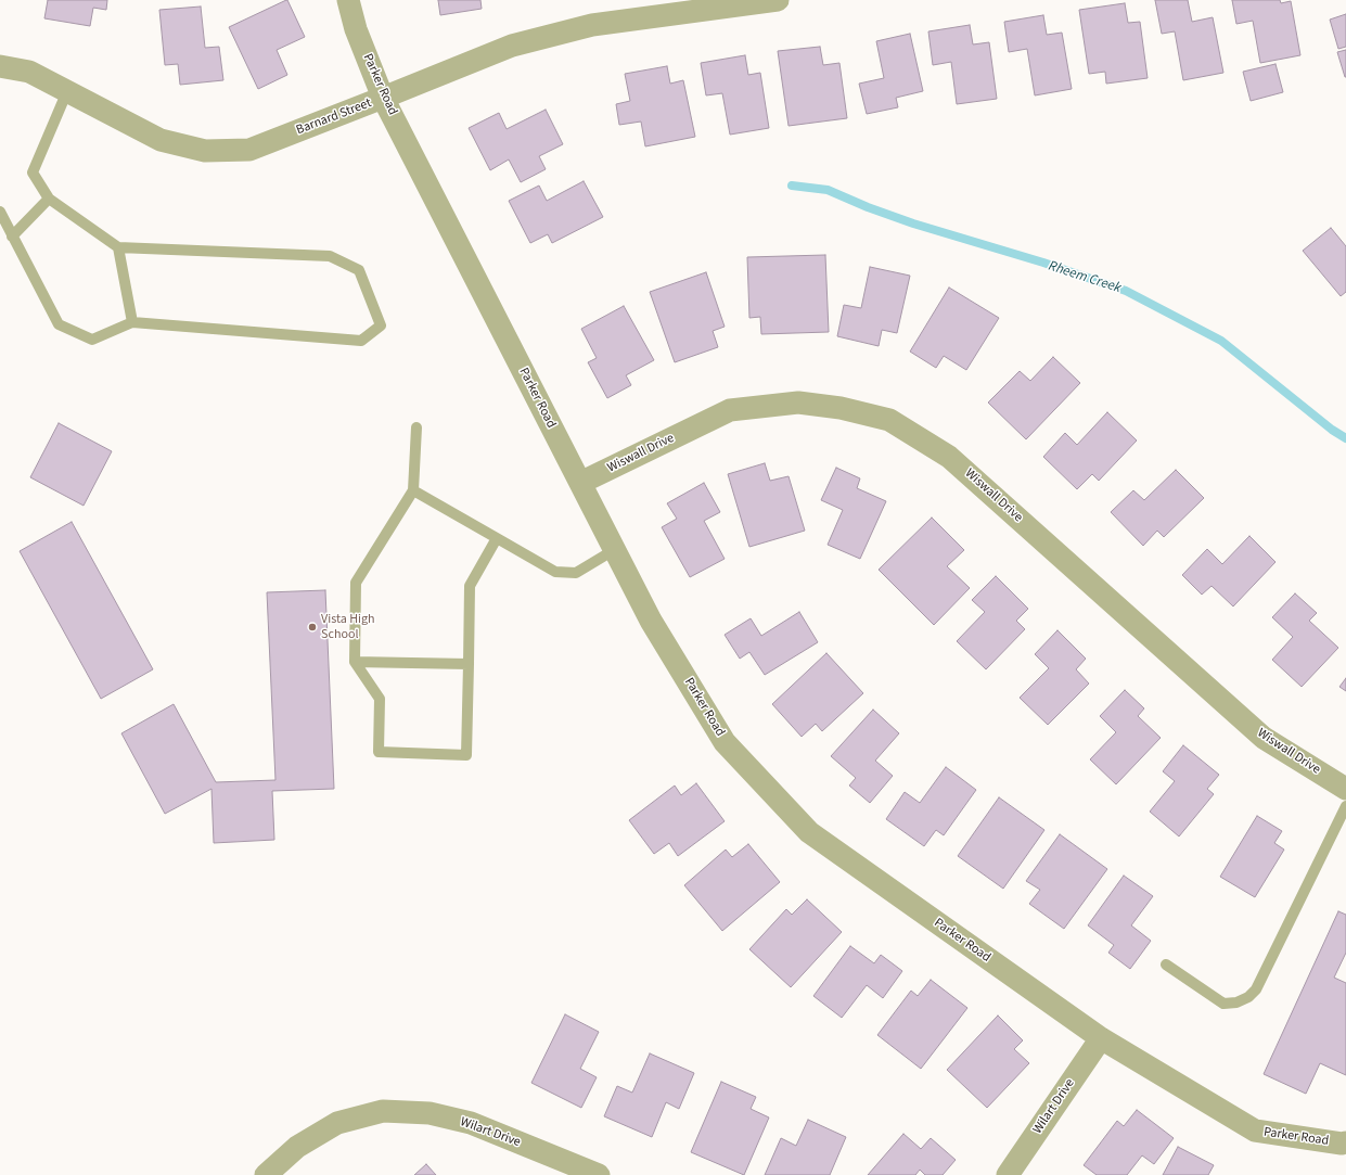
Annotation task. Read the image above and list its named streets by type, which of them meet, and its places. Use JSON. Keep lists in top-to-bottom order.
{
  "streets": {
    "street": [
      "Parker Road",
      "Barnard Street",
      "Wiswall Drive",
      "Wilart Drive"
    ]
  },
  "crossings": [
    ["Parker Road", "Barnard Street"],
    ["Parker Road", "Wiswall Drive"],
    ["Parker Road", "Wilart Drive"]
  ],
  "water": ["Rheem Creek"],
  "places": ["Vista High School"]
}
